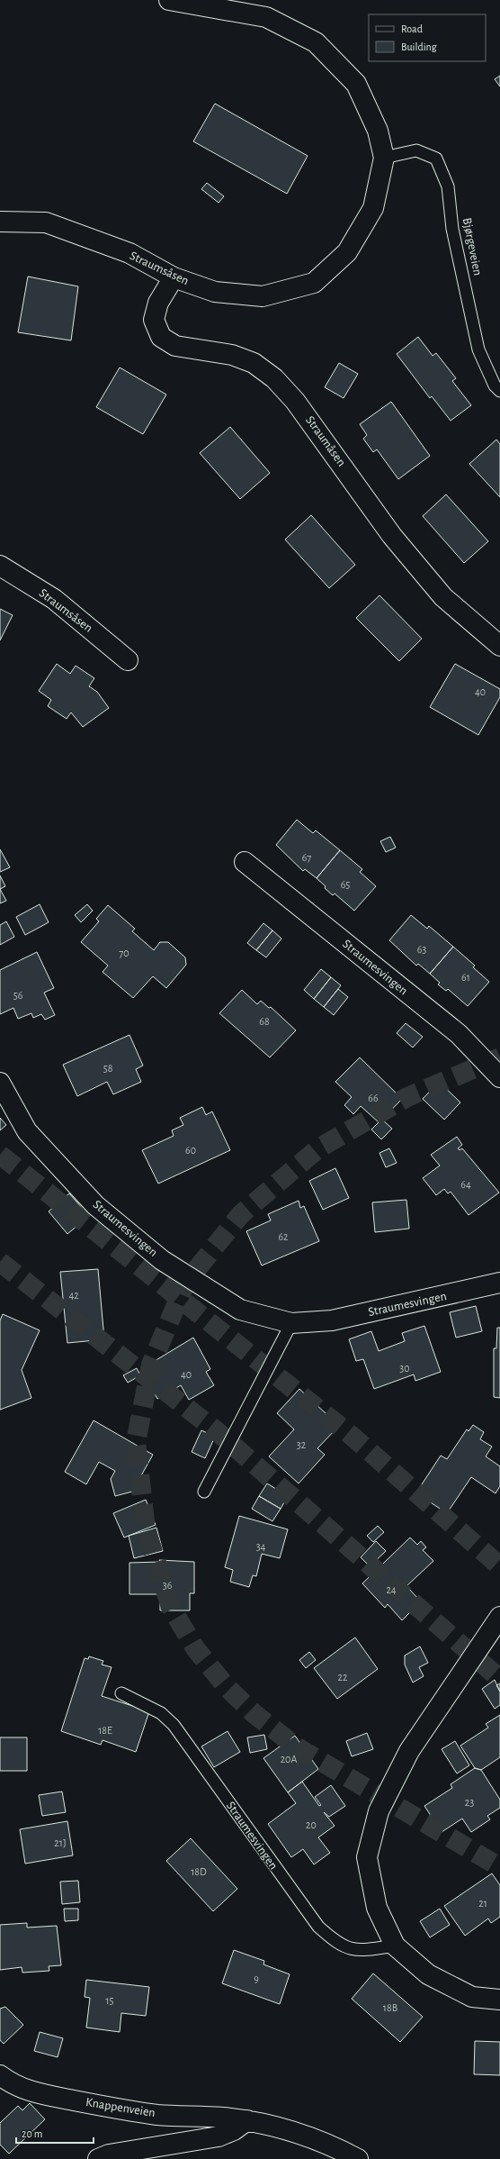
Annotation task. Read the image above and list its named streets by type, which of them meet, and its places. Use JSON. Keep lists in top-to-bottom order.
{
  "streets": {
    "street": [
      "Straumsåsen",
      "Straumåsen",
      "Straumesvingen",
      "Knappenveien"
    ],
    "lane": ["Bjørgeveien"]
  },
  "crossings": [
    ["Bjørgeveien", "Straumsåsen"],
    ["Straumsåsen", "Straumåsen"]
  ],
  "house_numbers": [
    "40",
    "67",
    "65",
    "63",
    "70",
    "61",
    "56",
    "68",
    "58",
    "66",
    "60",
    "64",
    "62",
    "42",
    "30",
    "40",
    "32",
    "34",
    "36",
    "24",
    "22",
    "18E",
    "20A",
    "23",
    "20",
    "21J",
    "18D",
    "21",
    "9",
    "15",
    "18B"
  ],
  "legend": ["Road", "Building"],
  "scale_bar": "20 m"
}
